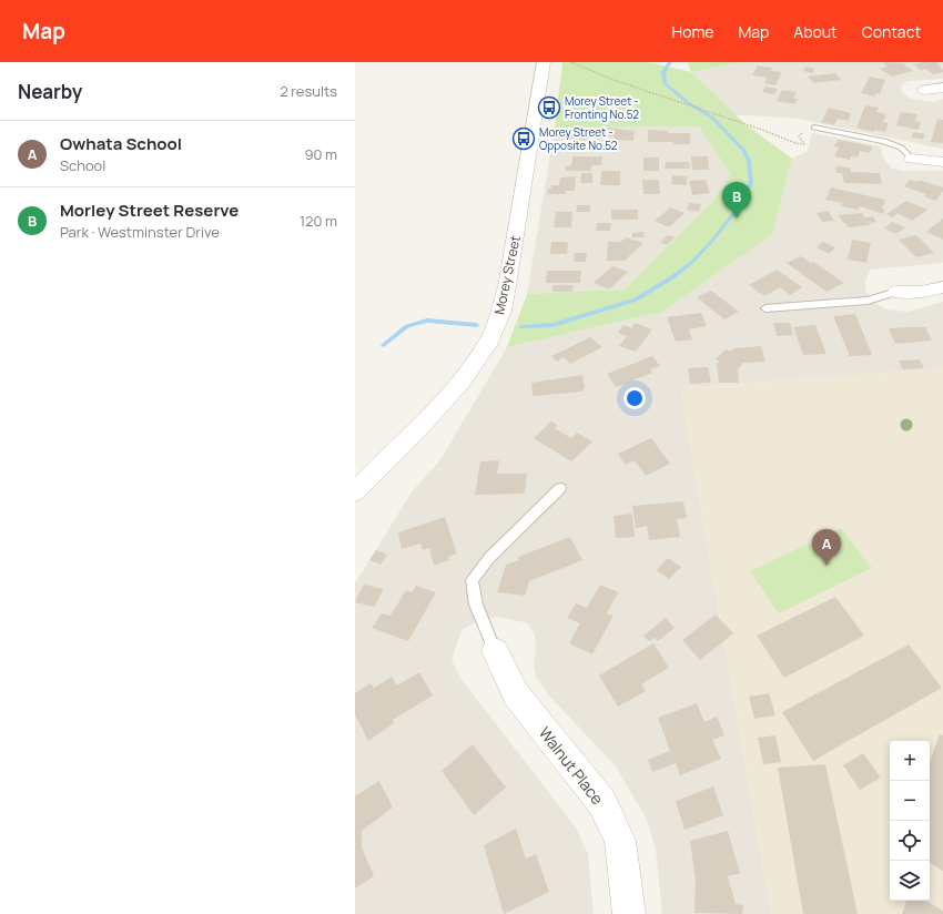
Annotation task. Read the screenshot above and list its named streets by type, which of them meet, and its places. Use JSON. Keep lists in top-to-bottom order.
{
  "streets": {
    "street": ["Morey Street", "Walnut Place"]
  },
  "places": {
    "bus stop": ["Morey Street - Fronting No.52", "Morey Street - Opposite No.52"]
  },
  "page": {
    "header": "Map",
    "nav": [
      "Home",
      "Map",
      "About",
      "Contact"
    ],
    "heading": ["Nearby", "2 results"],
    "list": [
      {
        "mark": "A",
        "name": "Owhata School",
        "note": "School",
        "value": "90 m"
      },
      {
        "mark": "B",
        "name": "Morley Street Reserve",
        "note": "Park · Westminster Drive",
        "value": "120 m"
      }
    ],
    "pins": ["B", "A"],
    "map_buttons": ["+", "−"]
  }
}
